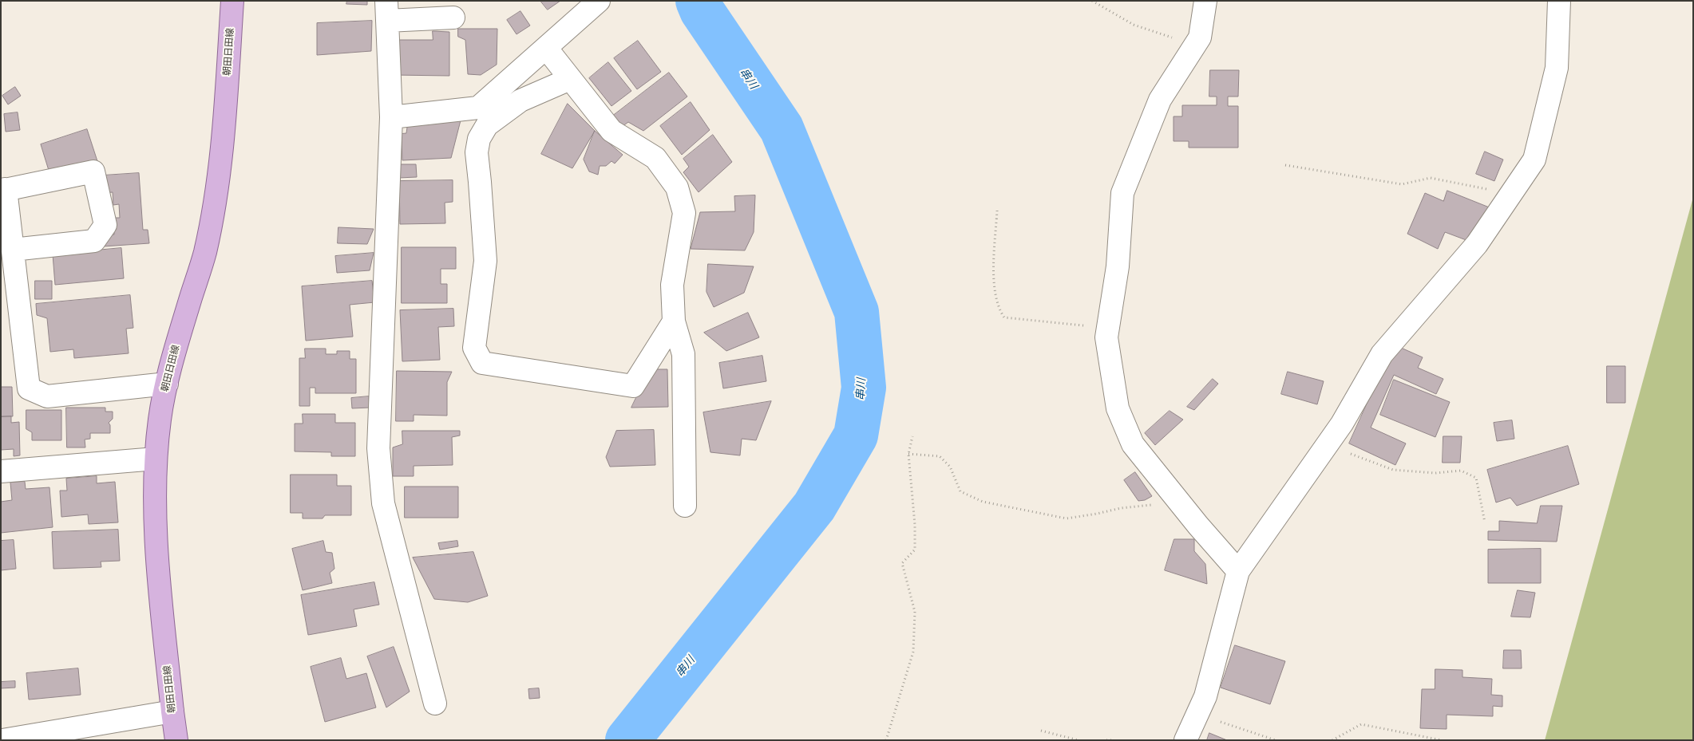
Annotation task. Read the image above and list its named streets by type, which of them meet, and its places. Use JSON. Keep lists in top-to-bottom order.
{
  "streets": {
    "main road": ["朝田日田線"]
  },
  "water": ["串川"]
}
